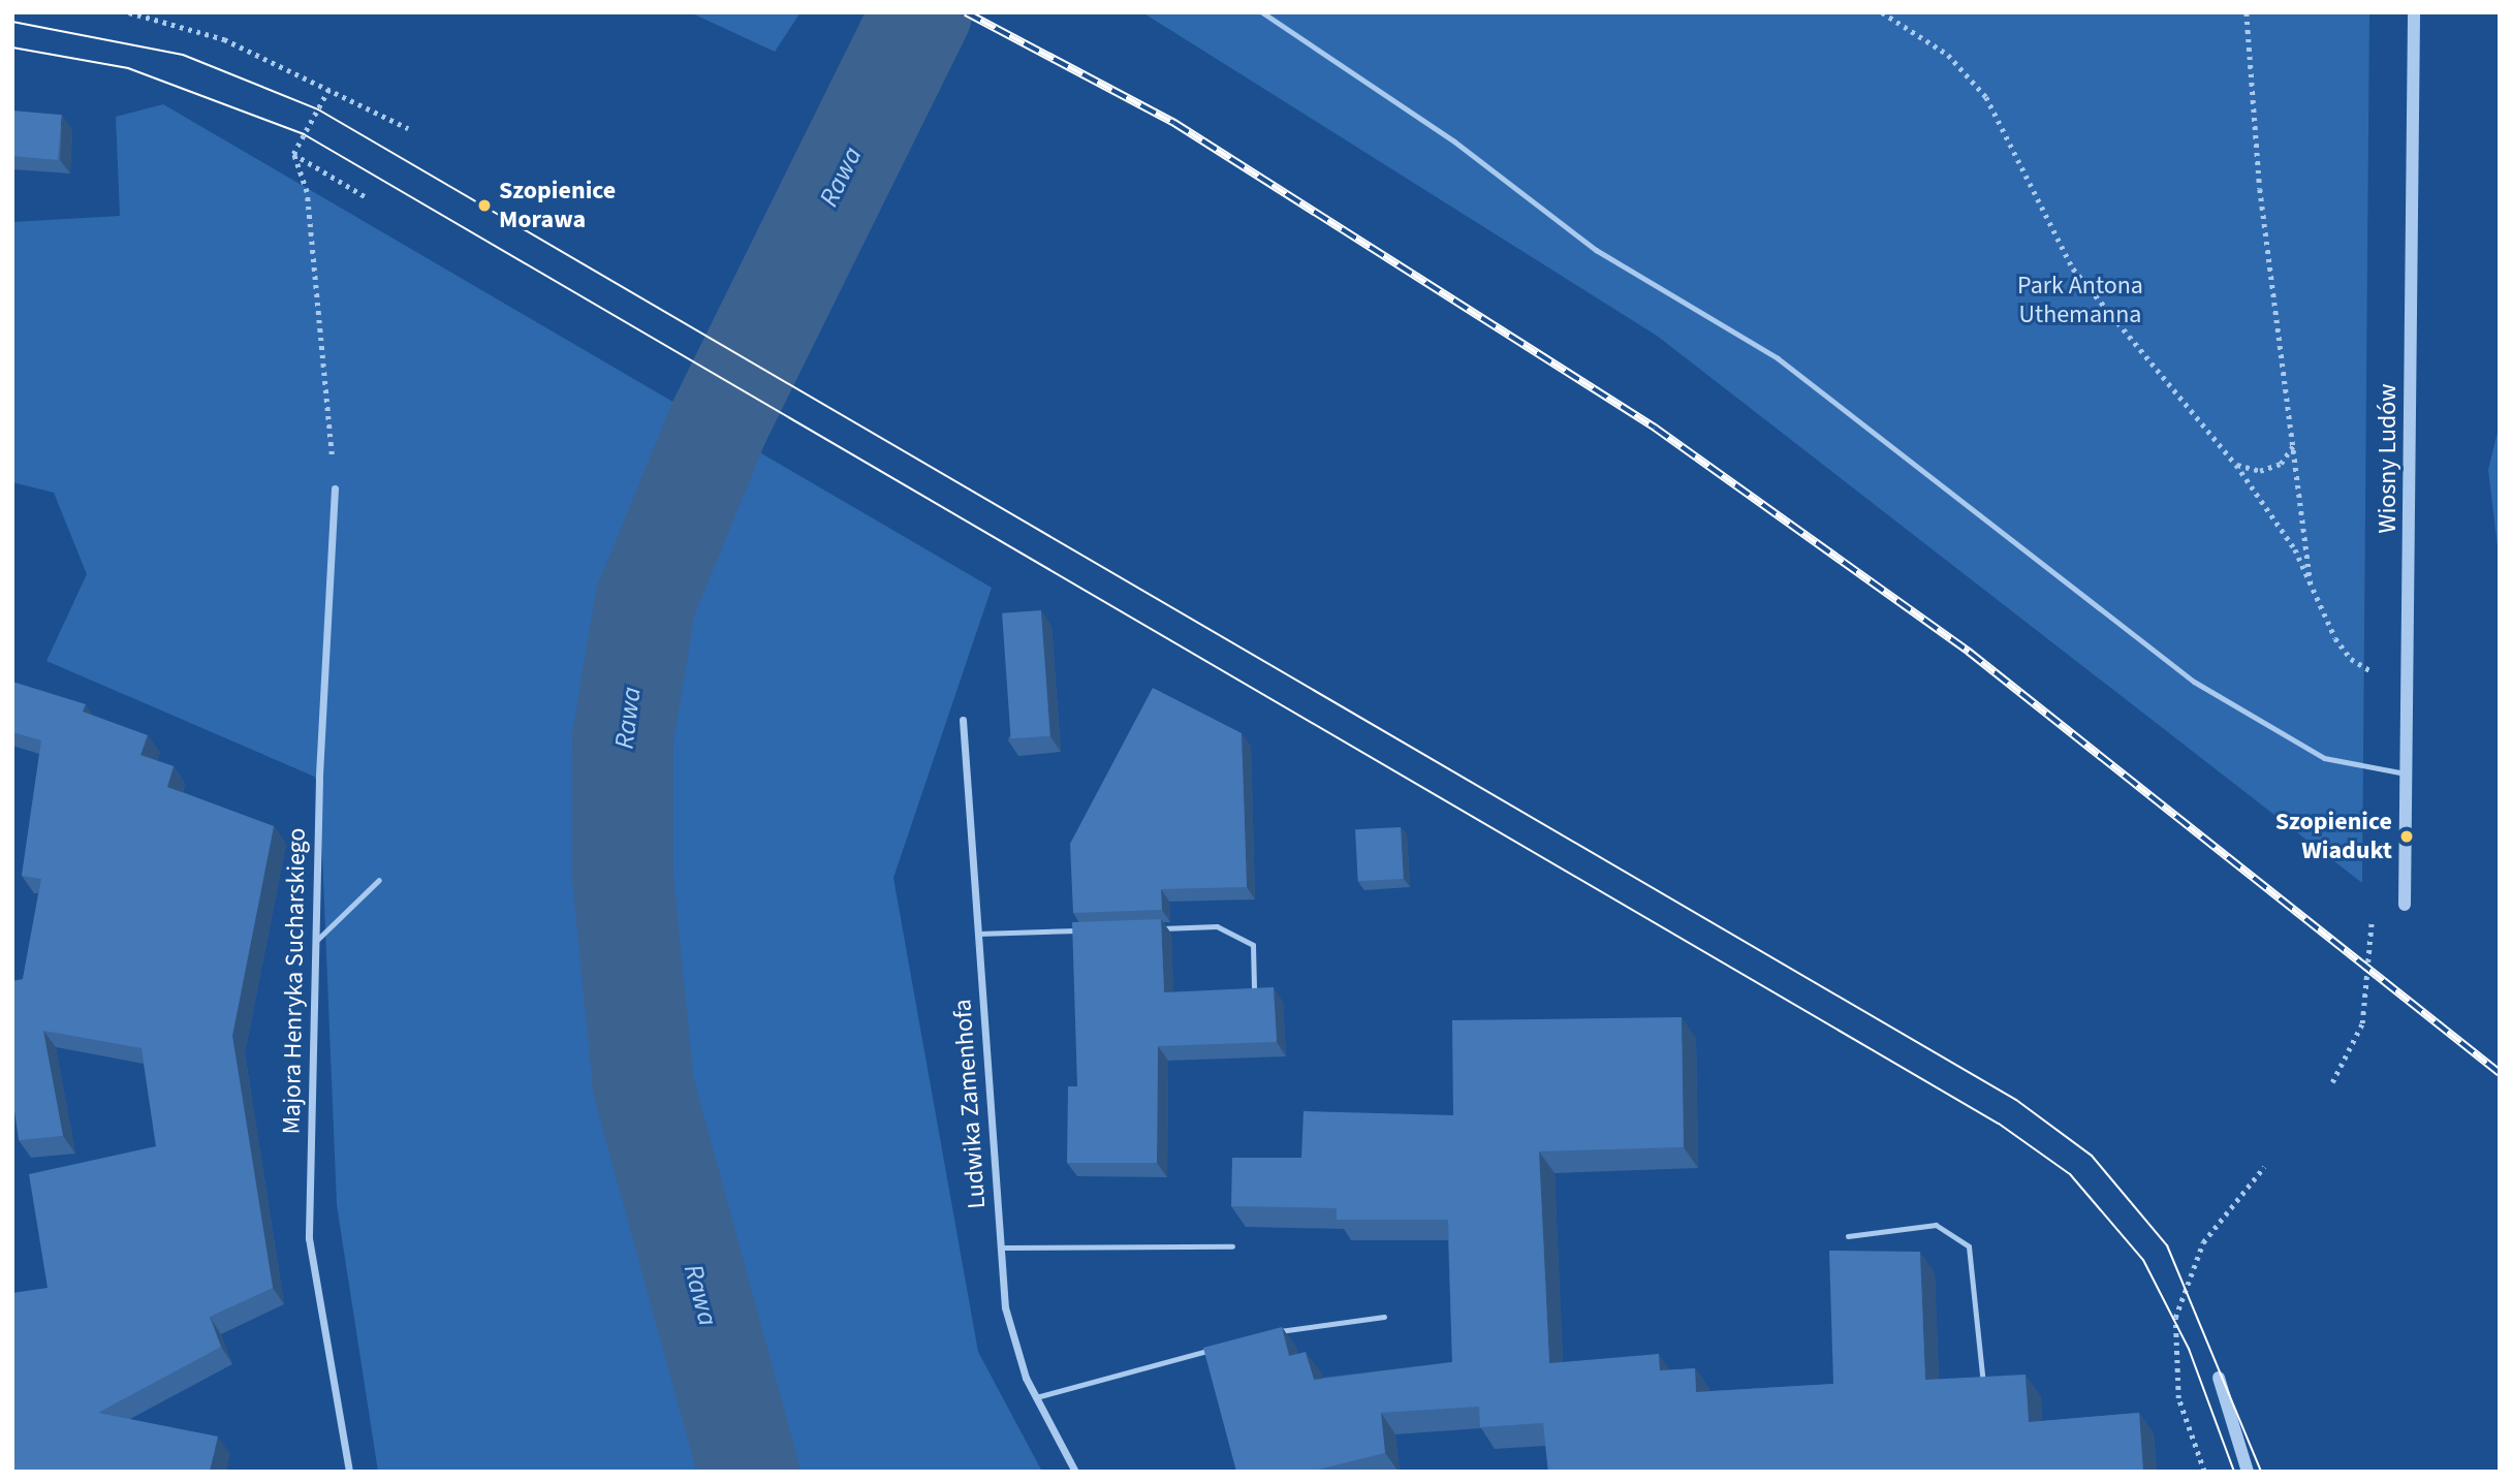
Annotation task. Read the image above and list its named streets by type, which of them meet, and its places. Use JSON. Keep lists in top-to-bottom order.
{
  "streets": {
    "street": ["Wiosny Ludów", "Majora Henryka Sucharskiego", "Ludwika Zamenhofa"]
  },
  "water": ["Rawa"],
  "parks": ["Park Antona Uthemanna"],
  "places": ["Szopienice Morawa", "Szopienice Wiadukt"]
}
